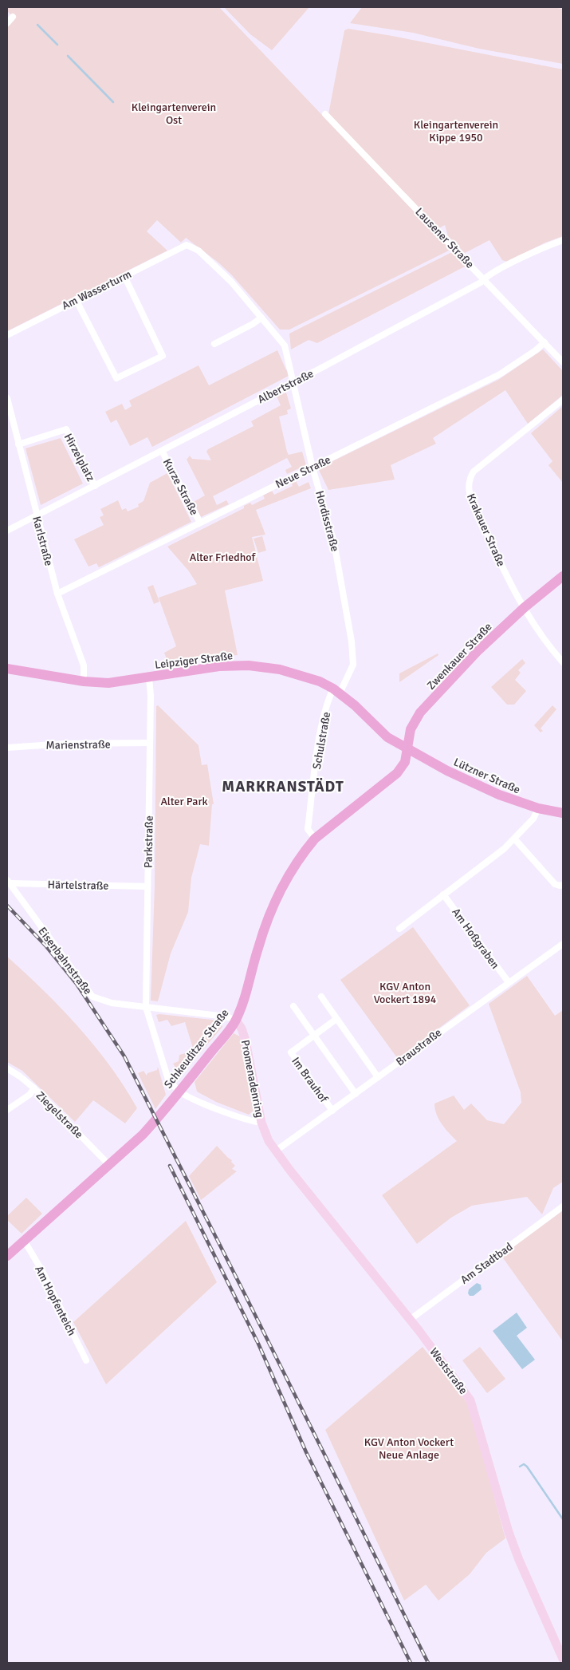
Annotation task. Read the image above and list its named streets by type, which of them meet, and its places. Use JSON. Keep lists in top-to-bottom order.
{
  "streets": {
    "main road": [
      "Zwenkauer Straße",
      "Leipziger Straße",
      "Lützner Straße",
      "Schkeuditzer Straße",
      "Promenadenring",
      "Weststraße"
    ],
    "street": [
      "Lausener Straße",
      "Am Wasserturm",
      "Albertstraße",
      "Hirzelplatz",
      "Neue Straße",
      "Kurze Straße",
      "Hordisstraße",
      "Krakauer Straße",
      "Karlstraße",
      "Schulstraße",
      "Marienstraße",
      "Parkstraße",
      "Härtelstraße",
      "Am Hoßgraben",
      "Eisenbahnstraße",
      "Braustraße",
      "Im Brauhof",
      "Ziegelstraße",
      "Am Stadtbad",
      "Am Hopfenteich"
    ]
  },
  "crossings": [
    ["Lausener Straße", "Albertstraße"],
    ["Lausener Straße", "Neue Straße"],
    ["Am Wasserturm", "Hordisstraße"],
    ["Albertstraße", "Hirzelplatz"],
    ["Albertstraße", "Kurze Straße"],
    ["Albertstraße", "Hordisstraße"],
    ["Albertstraße", "Karlstraße"],
    ["Hirzelplatz", "Karlstraße"],
    ["Neue Straße", "Kurze Straße"],
    ["Neue Straße", "Hordisstraße"],
    ["Neue Straße", "Karlstraße"],
    ["Hordisstraße", "Leipziger Straße"],
    ["Hordisstraße", "Schulstraße"],
    ["Krakauer Straße", "Zwenkauer Straße"],
    ["Karlstraße", "Leipziger Straße"],
    ["Zwenkauer Straße", "Leipziger Straße"],
    ["Zwenkauer Straße", "Lützner Straße"],
    ["Zwenkauer Straße", "Schkeuditzer Straße"],
    ["Leipziger Straße", "Schulstraße"],
    ["Leipziger Straße", "Lützner Straße"],
    ["Leipziger Straße", "Parkstraße"],
    ["Leipziger Straße", "Schkeuditzer Straße"],
    ["Schulstraße", "Schkeuditzer Straße"],
    ["Marienstraße", "Parkstraße"],
    ["Lützner Straße", "Schkeuditzer Straße"],
    ["Parkstraße", "Härtelstraße"],
    ["Parkstraße", "Eisenbahnstraße"],
    ["Parkstraße", "Promenadenring"],
    ["Härtelstraße", "Eisenbahnstraße"],
    ["Am Hoßgraben", "Braustraße"],
    ["Eisenbahnstraße", "Promenadenring"],
    ["Braustraße", "Im Brauhof"],
    ["Braustraße", "Weststraße"],
    ["Schkeuditzer Straße", "Promenadenring"],
    ["Schkeuditzer Straße", "Ziegelstraße"],
    ["Schkeuditzer Straße", "Am Hopfenteich"],
    ["Promenadenring", "Weststraße"],
    ["Am Stadtbad", "Weststraße"]
  ],
  "districts": ["MARKRANSTÄDT"],
  "parks": [
    "Kleingartenverein Ost",
    "Kleingartenverein Kippe 1950",
    "Alter Friedhof",
    "Alter Park",
    "KGV Anton Vockert 1894",
    "KGV Anton Vockert Neue Anlage"
  ]
}
